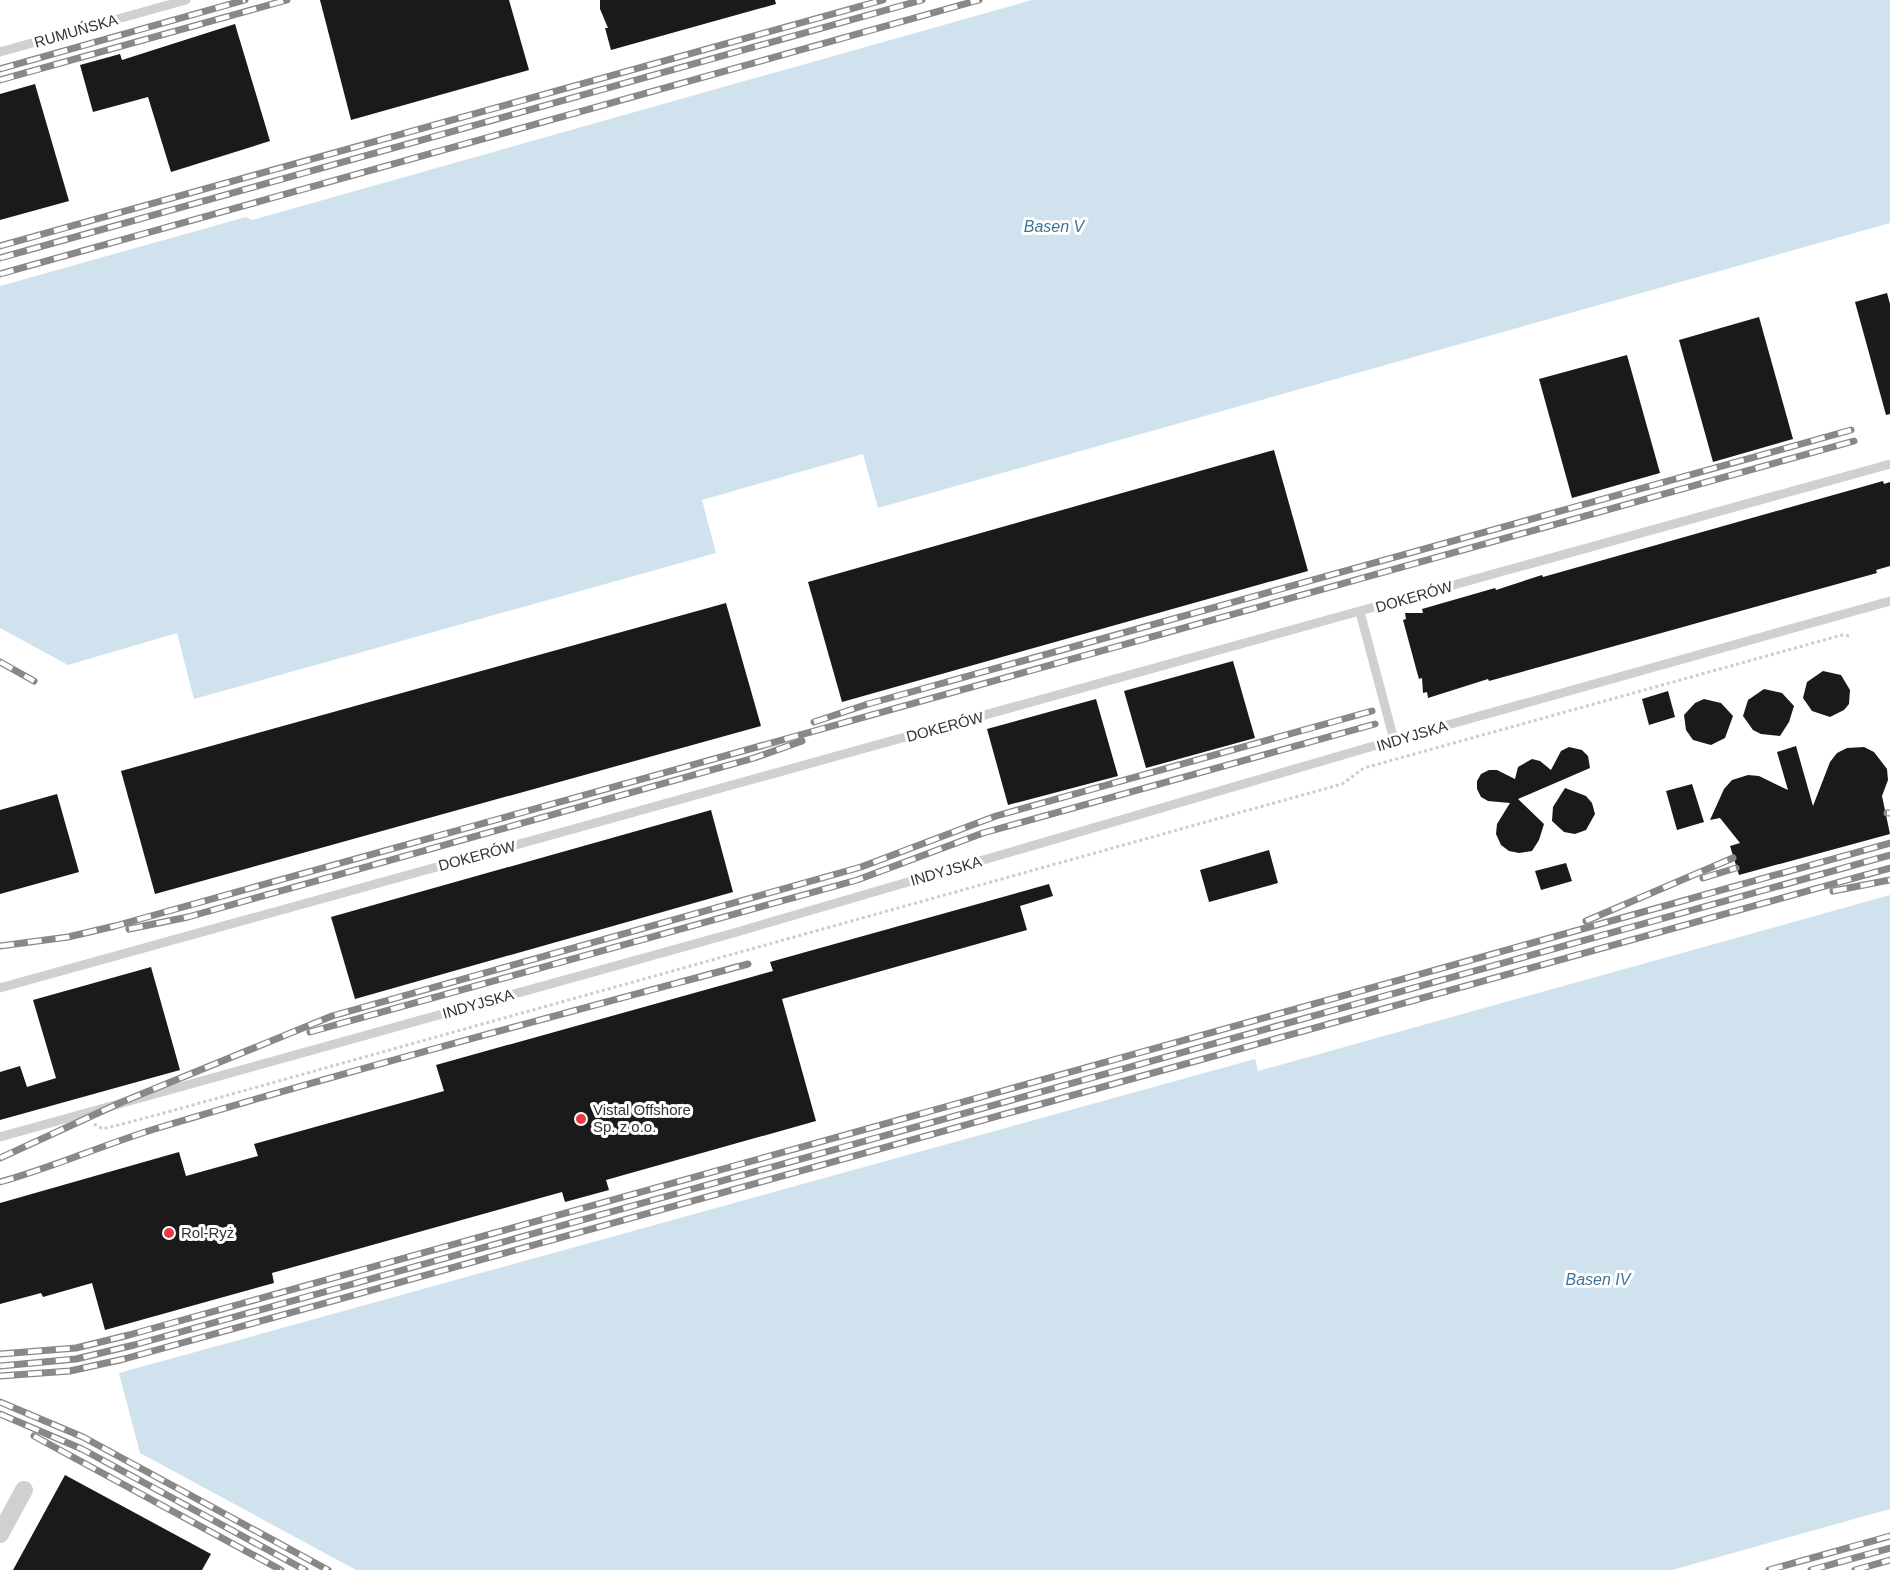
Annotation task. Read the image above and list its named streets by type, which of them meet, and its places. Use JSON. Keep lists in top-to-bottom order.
{
  "streets": {
    "lane": ["RUMUŃSKA", "DOKERÓW", "INDYJSKA"]
  },
  "water": ["Basen V", "Basen IV"],
  "places": ["Vistal Offshore Sp. z o.o.", "Rol-Ryż"]
}
